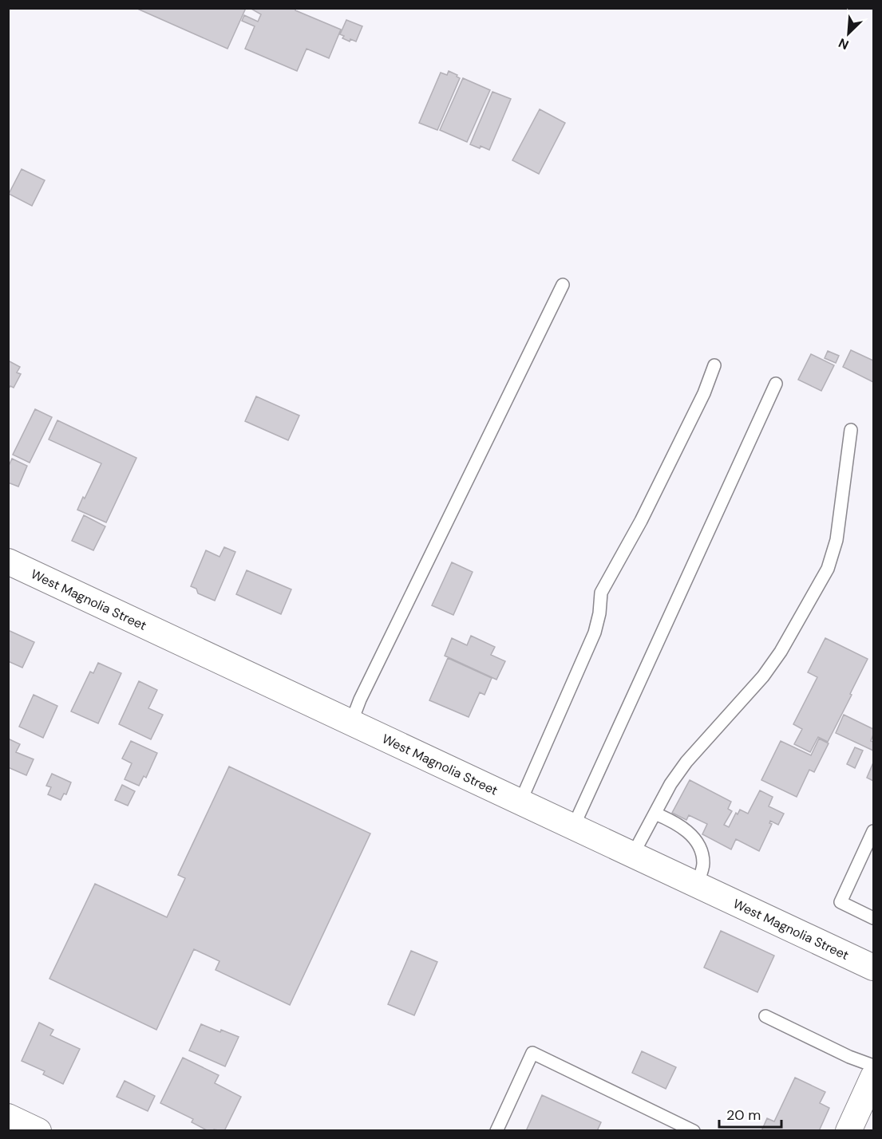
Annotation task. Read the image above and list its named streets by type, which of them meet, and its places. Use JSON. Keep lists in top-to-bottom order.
{
  "streets": {
    "street": ["West Magnolia Street"]
  },
  "scale_bar": "20 m",
  "north": "bottom left"
}
